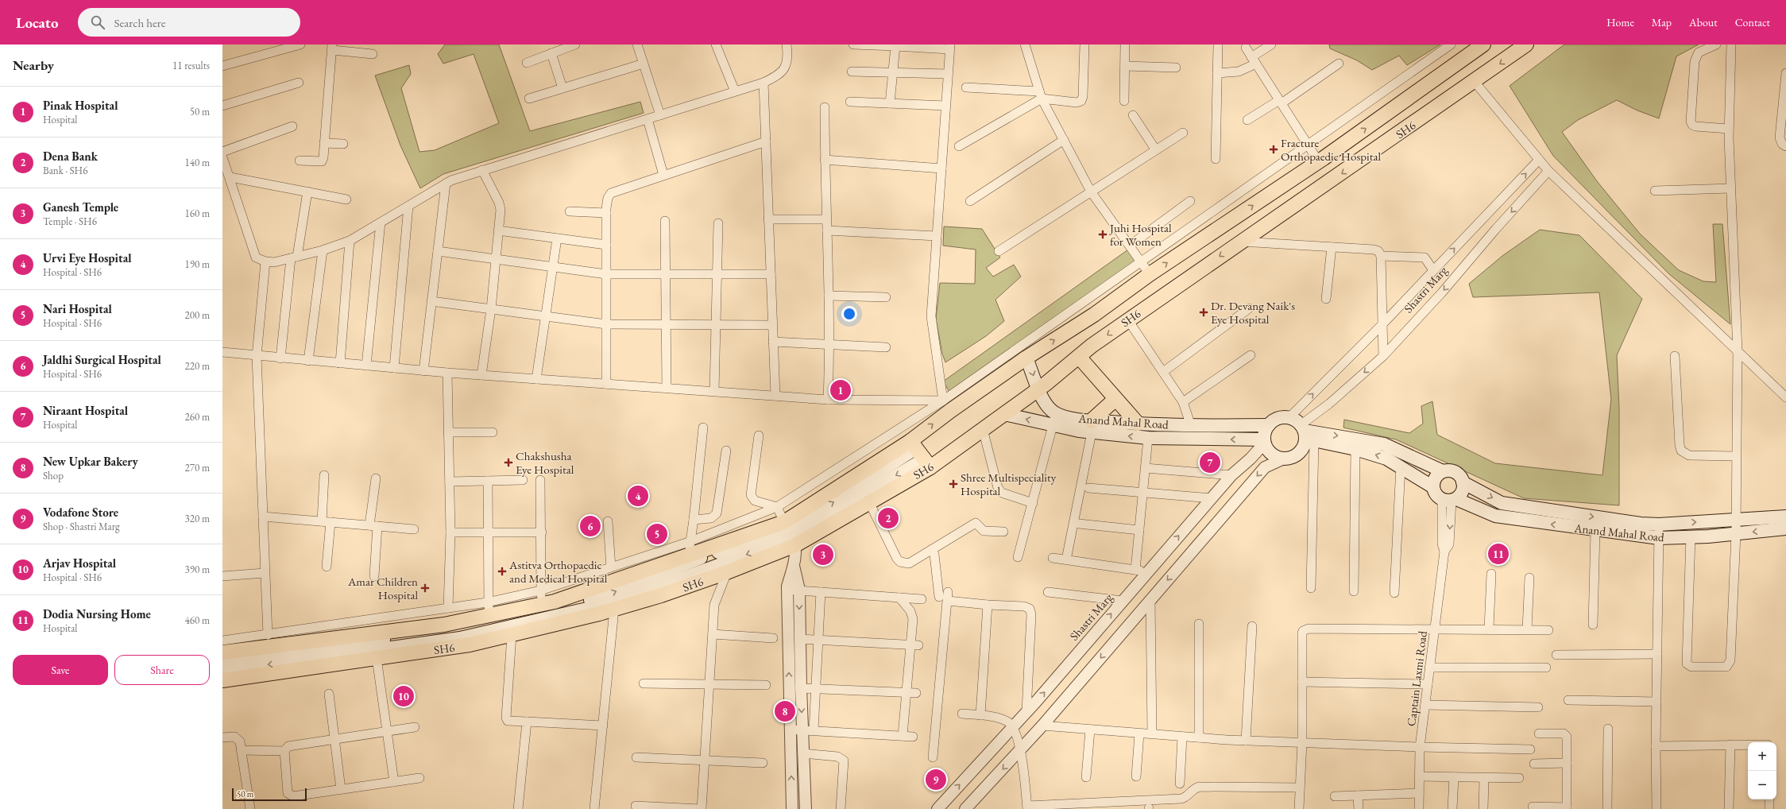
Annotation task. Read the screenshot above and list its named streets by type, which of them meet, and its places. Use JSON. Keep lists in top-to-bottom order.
{
  "streets": {
    "main road": ["SH6", "Anand Mahal Road"],
    "street": ["Shastri Marg", "Captain Laxmi Road"]
  },
  "crossings": [
    ["SH6", "Anand Mahal Road"],
    ["Shastri Marg", "Anand Mahal Road"],
    ["Anand Mahal Road", "Captain Laxmi Road"]
  ],
  "places": {
    "health": [
      "Fracture Orthopaedic Hospital",
      "Juhi Hospital for Women",
      "Dr. Devang Naik's Eye Hospital",
      "Chakshusha Eye Hospital",
      "Shree Multispeciality Hospital",
      "Astitva Orthopaedic and Medical Hospital",
      "Amar Children Hospital"
    ]
  },
  "scale_bar": "50 m",
  "page": {
    "header": "Locato",
    "search": "Search here",
    "nav": [
      "Home",
      "Map",
      "About",
      "Contact"
    ],
    "heading": ["Nearby", "11 results"],
    "list": [
      {
        "mark": "1",
        "name": "Pinak Hospital",
        "note": "Hospital",
        "value": "50 m"
      },
      {
        "mark": "2",
        "name": "Dena Bank",
        "note": "Bank · SH6",
        "value": "140 m"
      },
      {
        "mark": "3",
        "name": "Ganesh Temple",
        "note": "Temple · SH6",
        "value": "160 m"
      },
      {
        "mark": "4",
        "name": "Urvi Eye Hospital",
        "note": "Hospital · SH6",
        "value": "190 m"
      },
      {
        "mark": "5",
        "name": "Nari Hospital",
        "note": "Hospital · SH6",
        "value": "200 m"
      },
      {
        "mark": "6",
        "name": "Jaldhi Surgical Hospital",
        "note": "Hospital · SH6",
        "value": "220 m"
      },
      {
        "mark": "7",
        "name": "Niraant Hospital",
        "note": "Hospital",
        "value": "260 m"
      },
      {
        "mark": "8",
        "name": "New Upkar Bakery",
        "note": "Shop",
        "value": "270 m"
      },
      {
        "mark": "9",
        "name": "Vodafone Store",
        "note": "Shop · Shastri Marg",
        "value": "320 m"
      },
      {
        "mark": "10",
        "name": "Arjav Hospital",
        "note": "Hospital · SH6",
        "value": "390 m"
      },
      {
        "mark": "11",
        "name": "Dodia Nursing Home",
        "note": "Hospital",
        "value": "460 m"
      }
    ],
    "pins": [
      "1",
      "7",
      "4",
      "2",
      "6",
      "5",
      "11",
      "3",
      "10",
      "8",
      "9"
    ],
    "buttons": ["Save", "Share"],
    "map_buttons": ["+", "−"],
    "scale": "50 m"
  }
}
